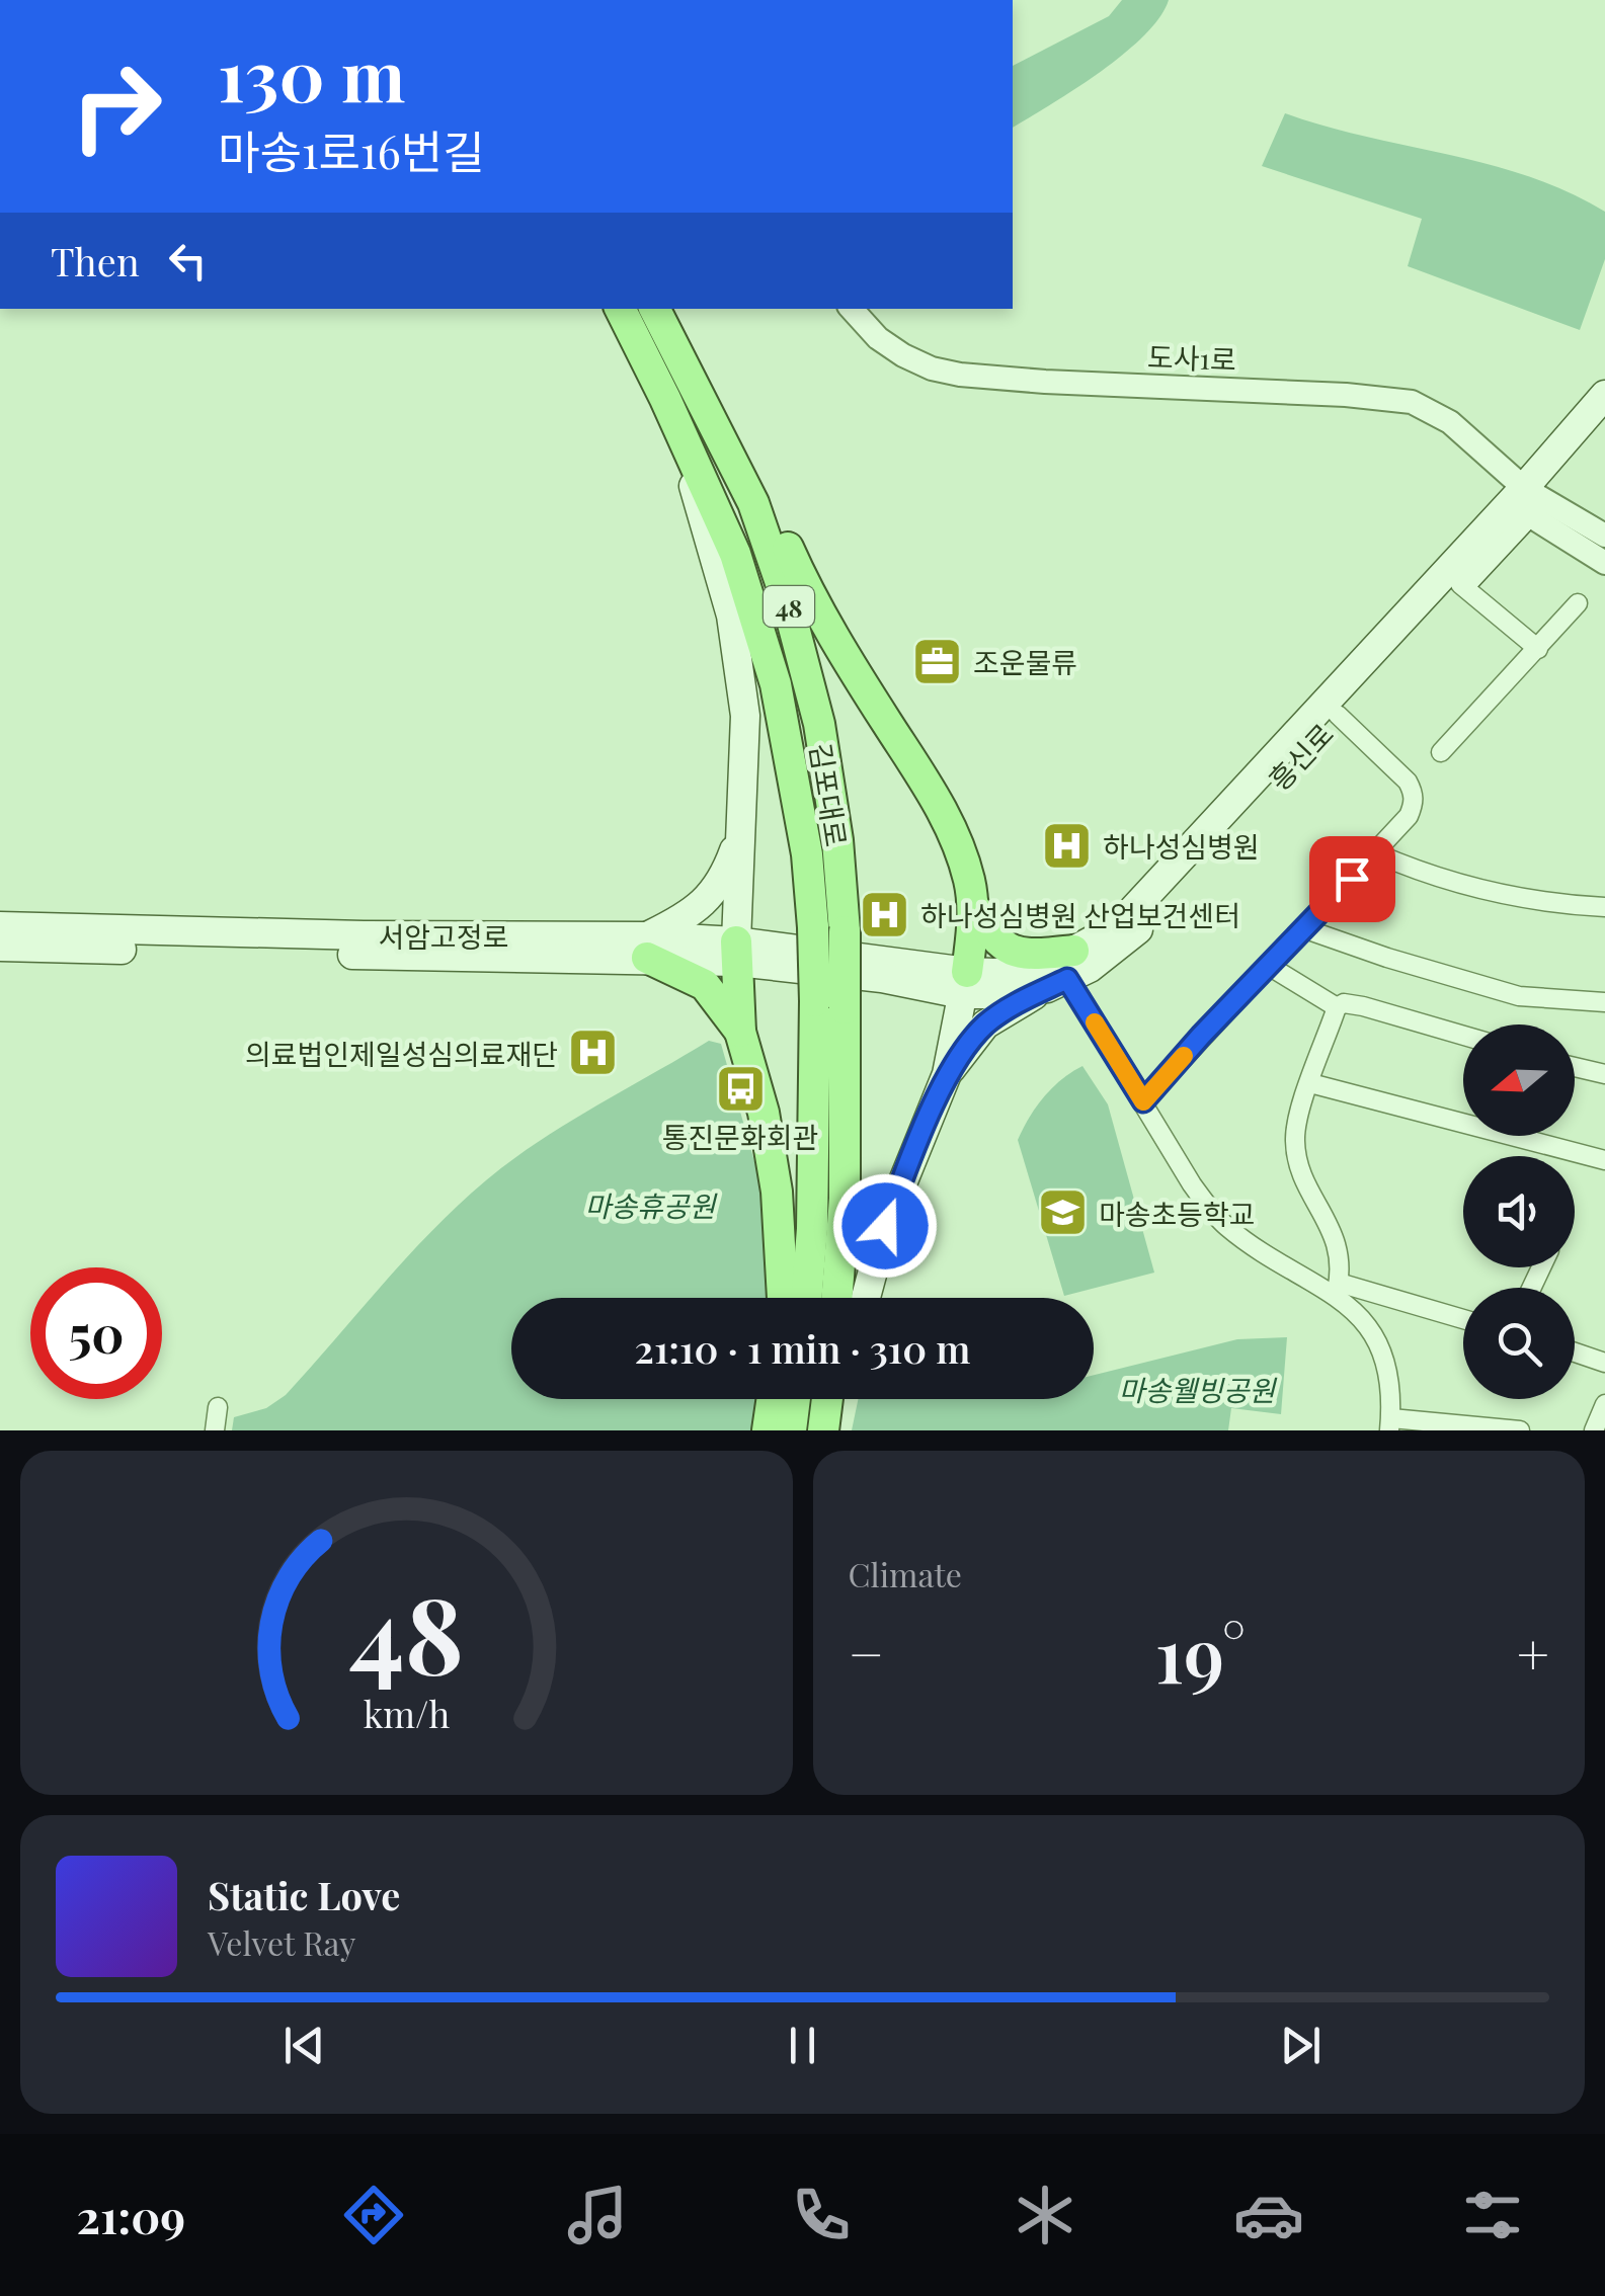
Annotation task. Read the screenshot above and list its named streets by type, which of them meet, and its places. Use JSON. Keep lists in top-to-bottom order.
{
  "streets": {
    "main road": [
      "48",
      "흥신로",
      "김포대로",
      "서암고정로"
    ],
    "street": ["도사1로"]
  },
  "crossings": [
    ["도사1로", "흥신로"],
    ["흥신로", "서암고정로"]
  ],
  "parks": ["마송휴공원", "마송웰빙공원"],
  "places": {
    "office": ["조운물류"],
    "hospital": ["하나성심병원", "하나성심병원 산업보건센터", "의료법인제일성심의료재단"],
    "bus stop": ["통진문화회관"],
    "school or university": ["마송초등학교"]
  },
  "north": "left",
  "page": {
    "turn": ["130 m", "마송1로16번길"],
    "then": "Then",
    "limit": "50",
    "trip": "21:10 · 1 min · 310 m",
    "tile": "Climate",
    "heat": ["−", "19°", "+"],
    "song": ["Static Love", "Velvet Ray"],
    "tabs": "21:09",
    "gauge": ["48", "km/h"]
  }
}
